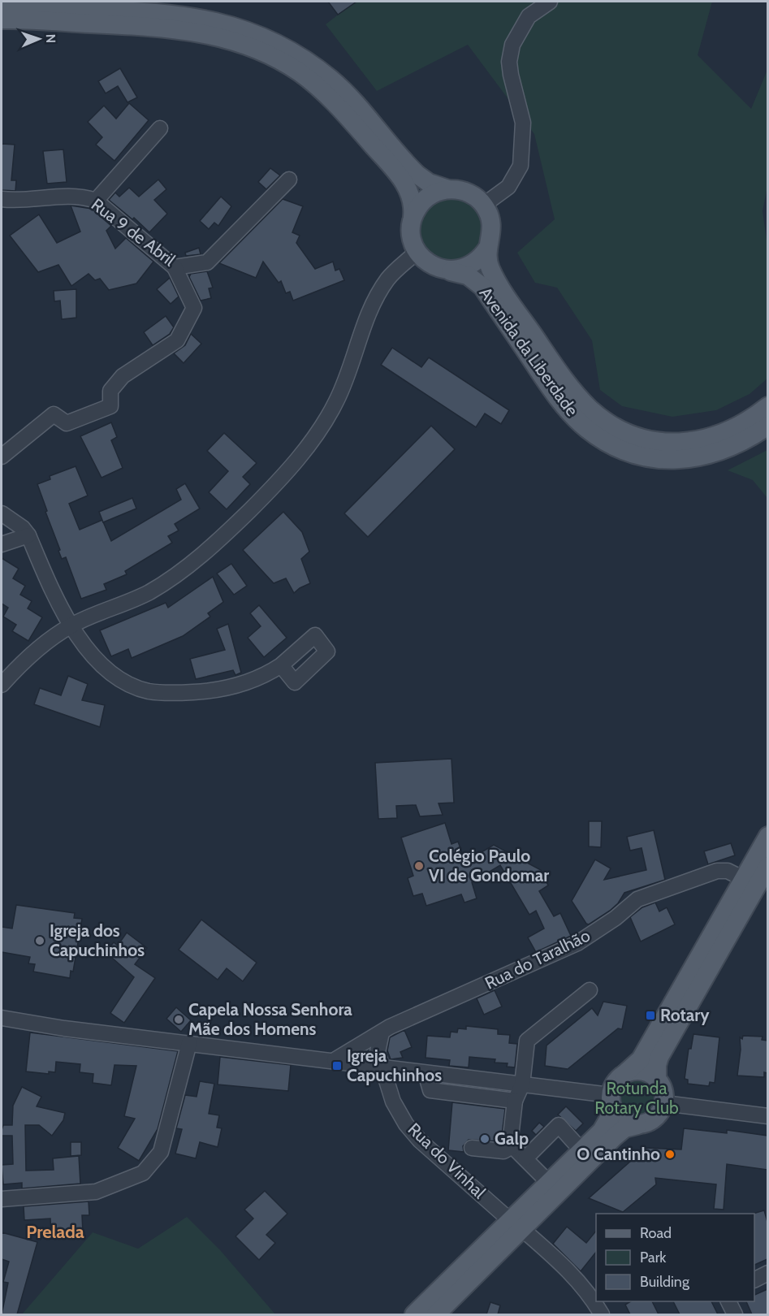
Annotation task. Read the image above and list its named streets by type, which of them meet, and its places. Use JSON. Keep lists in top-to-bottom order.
{
  "streets": {
    "main road": ["Avenida da Liberdade"],
    "street": ["Rua 9 de Abril", "Rua do Taralhão", "Rua do Vinhal"]
  },
  "districts": ["Prelada"],
  "parks": ["Rotunda Rotary Club"],
  "places": {
    "other": [
      "Colégio Paulo VI de Gondomar",
      "Igreja dos Capuchinhos",
      "Capela Nossa Senhora Mãe dos Homens",
      "Galp",
      "O Cantinho"
    ],
    "transit": ["Rotary", "Igreja Capuchinhos"]
  },
  "legend": ["Road", "Park", "Building"],
  "north": "right"
}
